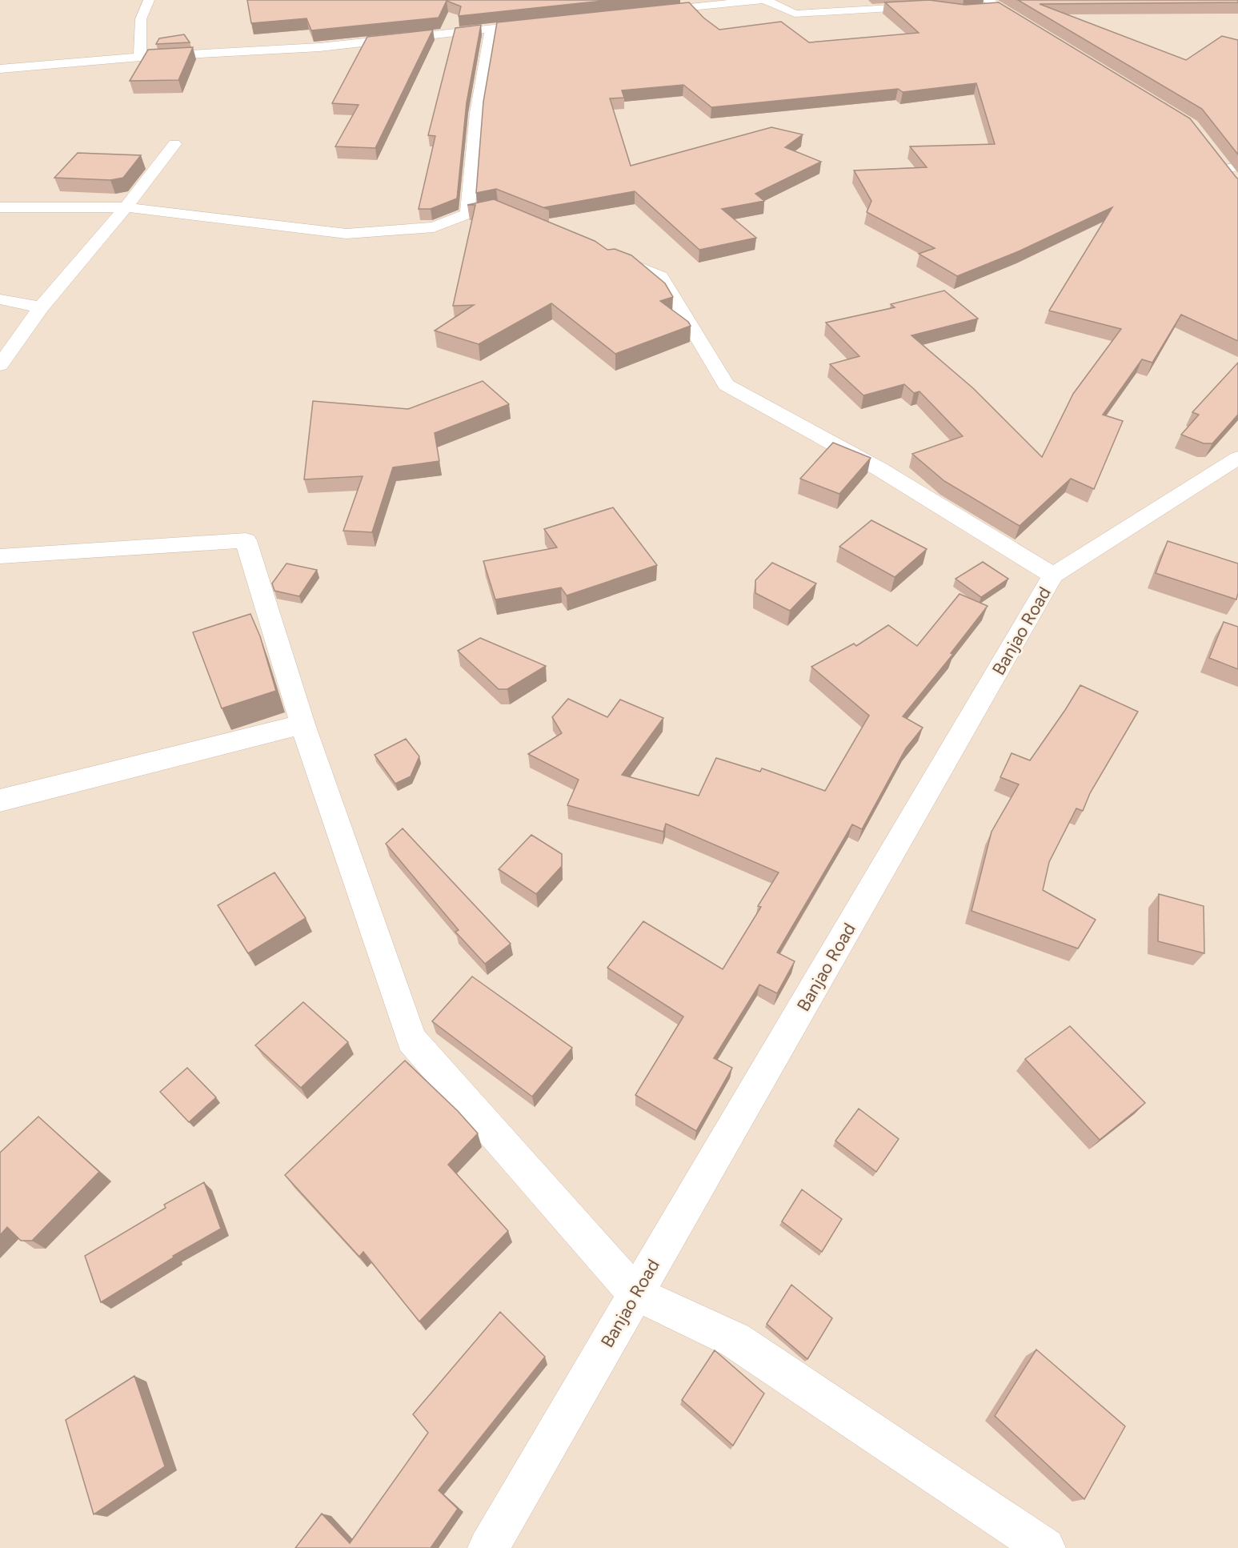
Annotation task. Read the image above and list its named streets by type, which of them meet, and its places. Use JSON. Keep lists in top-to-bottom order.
{
  "streets": {
    "street": ["Banjao Road"]
  }
}
